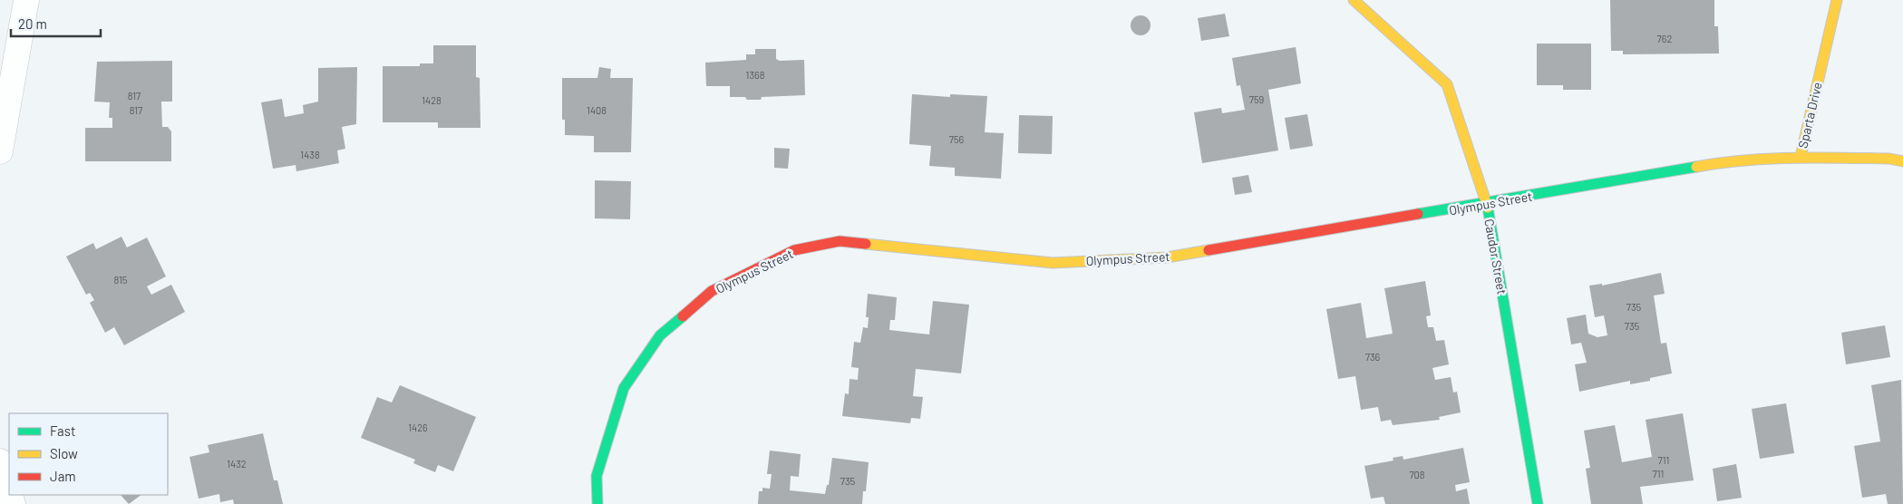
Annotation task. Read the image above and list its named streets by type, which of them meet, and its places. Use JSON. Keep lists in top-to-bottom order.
{
  "streets": {
    "street": ["Sparta Drive", "Olympus Street", "Caudor Street"]
  },
  "crossings": [
    ["Sparta Drive", "Olympus Street"],
    ["Olympus Street", "Caudor Street"]
  ],
  "house_numbers": [
    "762",
    "1368",
    "817",
    "759",
    "1428",
    "817",
    "1408",
    "756",
    "1438",
    "815",
    "735",
    "735",
    "736",
    "1426",
    "711",
    "1432",
    "711",
    "708",
    "735"
  ],
  "legend": ["Fast", "Slow", "Jam"],
  "scale_bar": "20 m"
}
